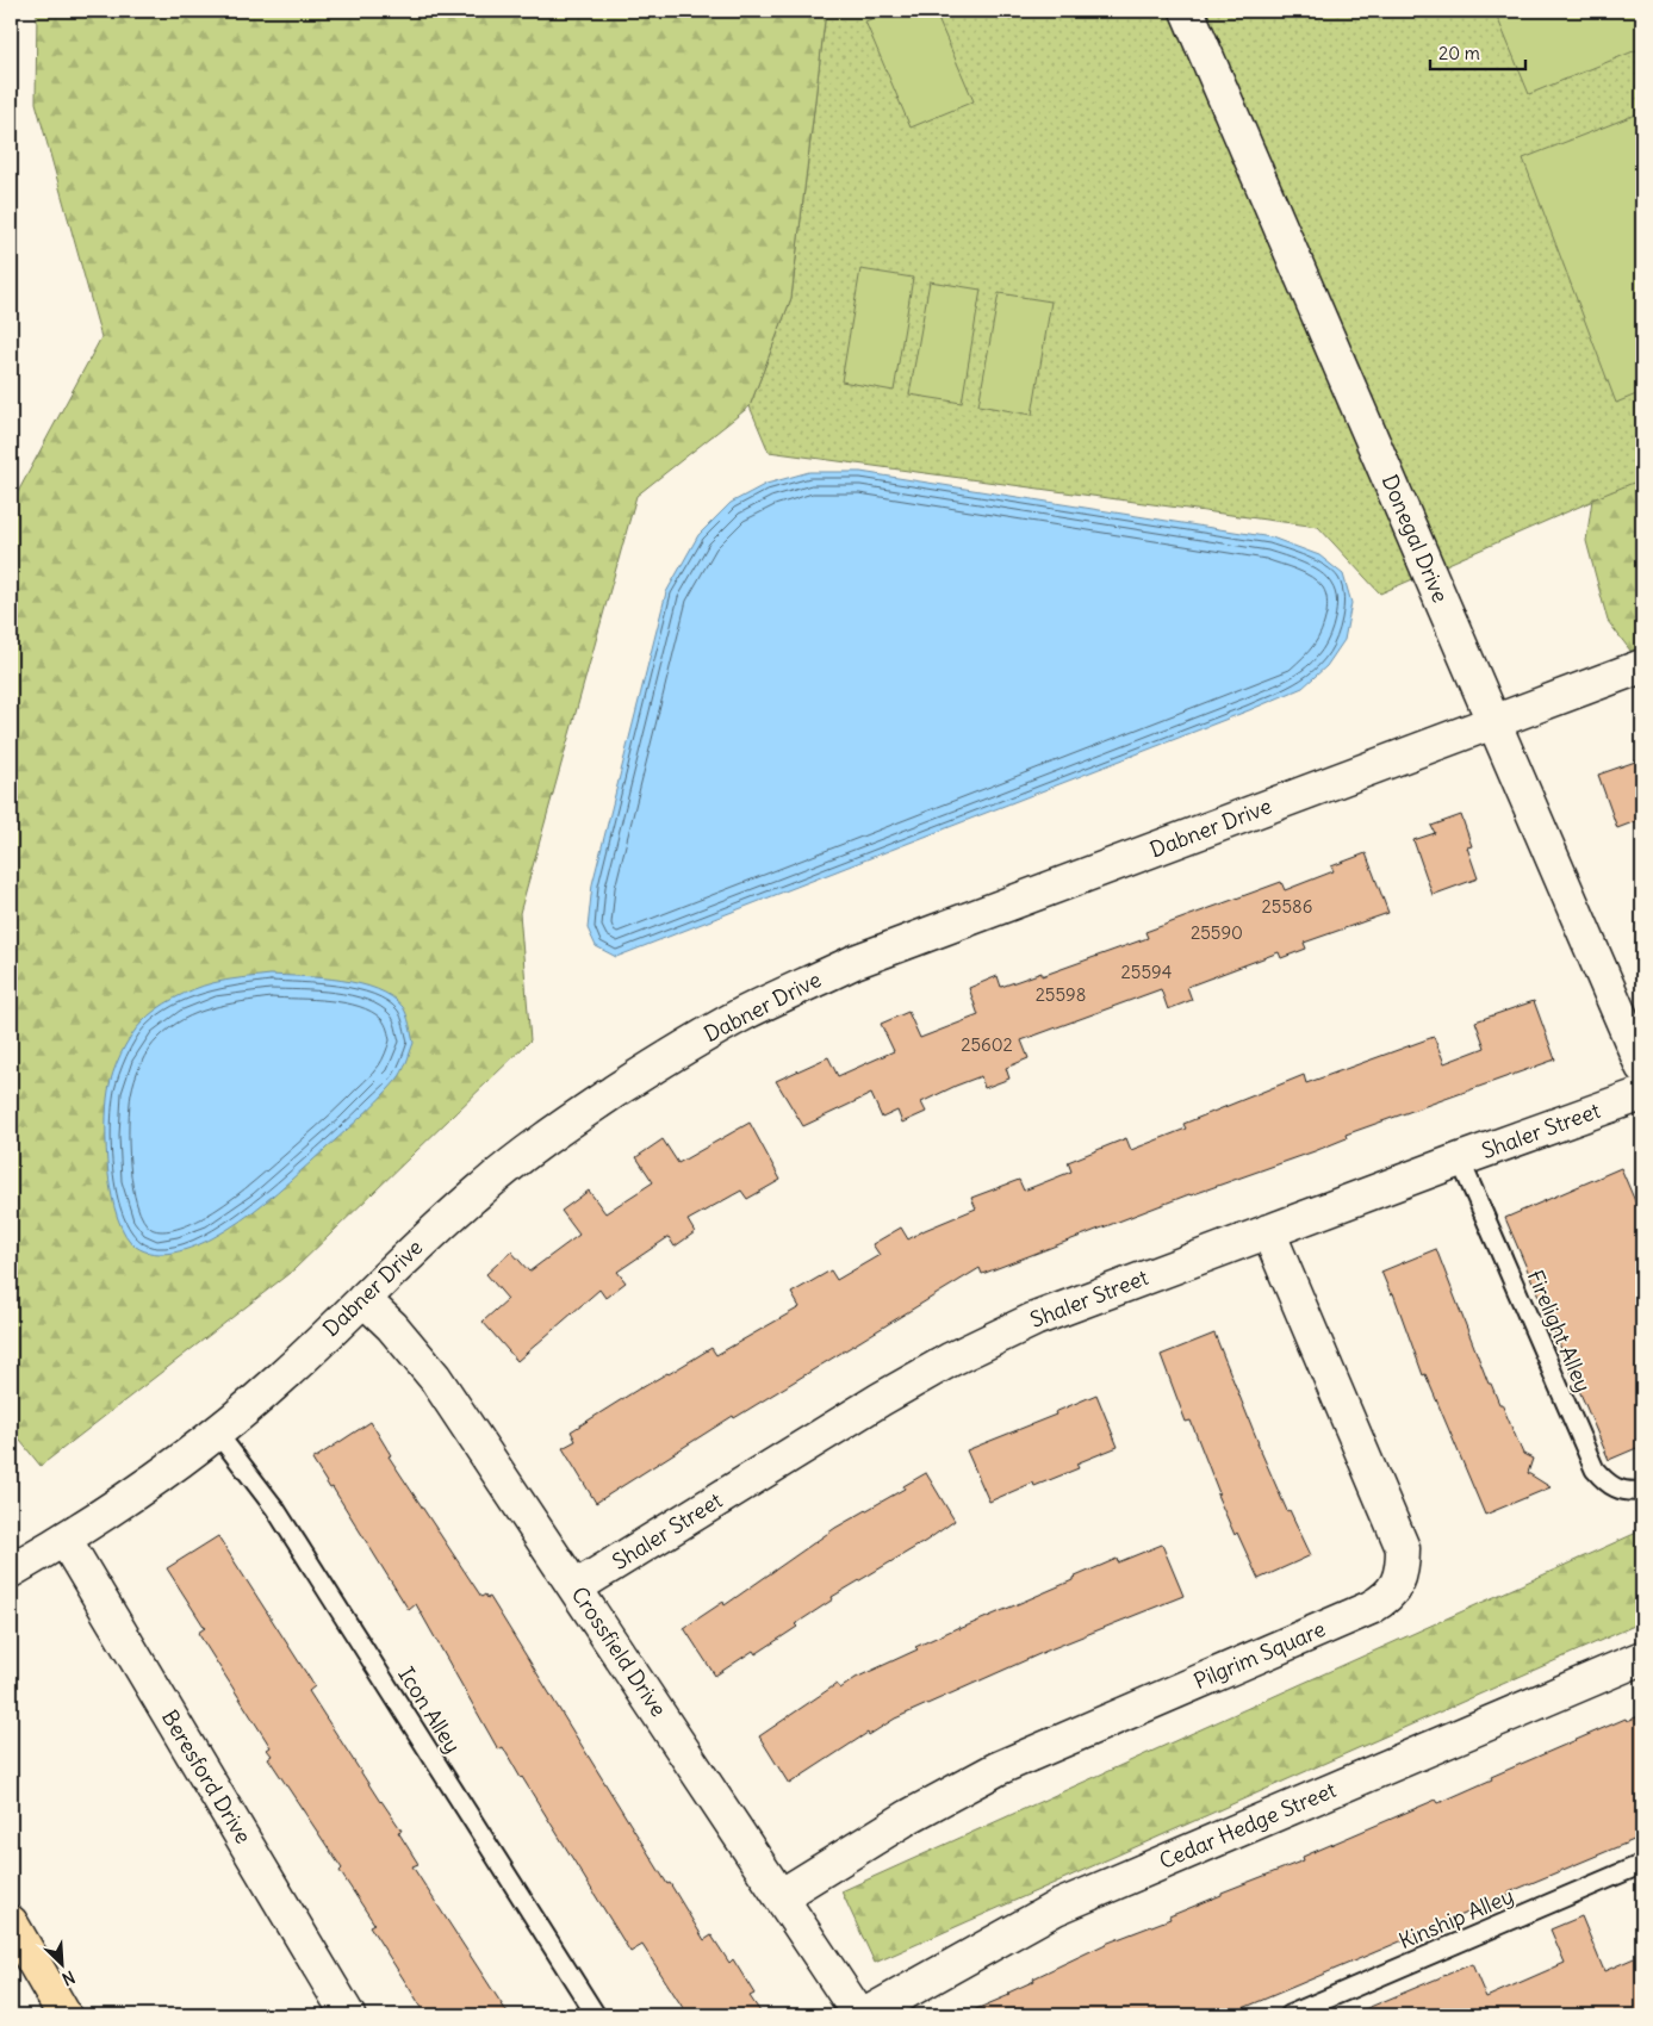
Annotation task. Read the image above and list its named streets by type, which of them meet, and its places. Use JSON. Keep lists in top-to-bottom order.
{
  "streets": {
    "street": [
      "Donegal Drive",
      "Dabner Drive",
      "Shaler Street",
      "Crossfield Drive",
      "Pilgrim Square",
      "Beresford Drive",
      "Cedar Hedge Street"
    ],
    "lane": ["Firelight Alley", "Icon Alley", "Kinship Alley"]
  },
  "crossings": [
    ["Donegal Drive", "Dabner Drive"],
    ["Dabner Drive", "Crossfield Drive"],
    ["Dabner Drive", "Icon Alley"],
    ["Dabner Drive", "Beresford Drive"],
    ["Shaler Street", "Firelight Alley"],
    ["Shaler Street", "Crossfield Drive"],
    ["Shaler Street", "Pilgrim Square"],
    ["Crossfield Drive", "Pilgrim Square"]
  ],
  "house_numbers": [
    "25586",
    "25590",
    "25594",
    "25598",
    "25602"
  ],
  "scale_bar": "20 m",
  "north": "bottom right"
}
